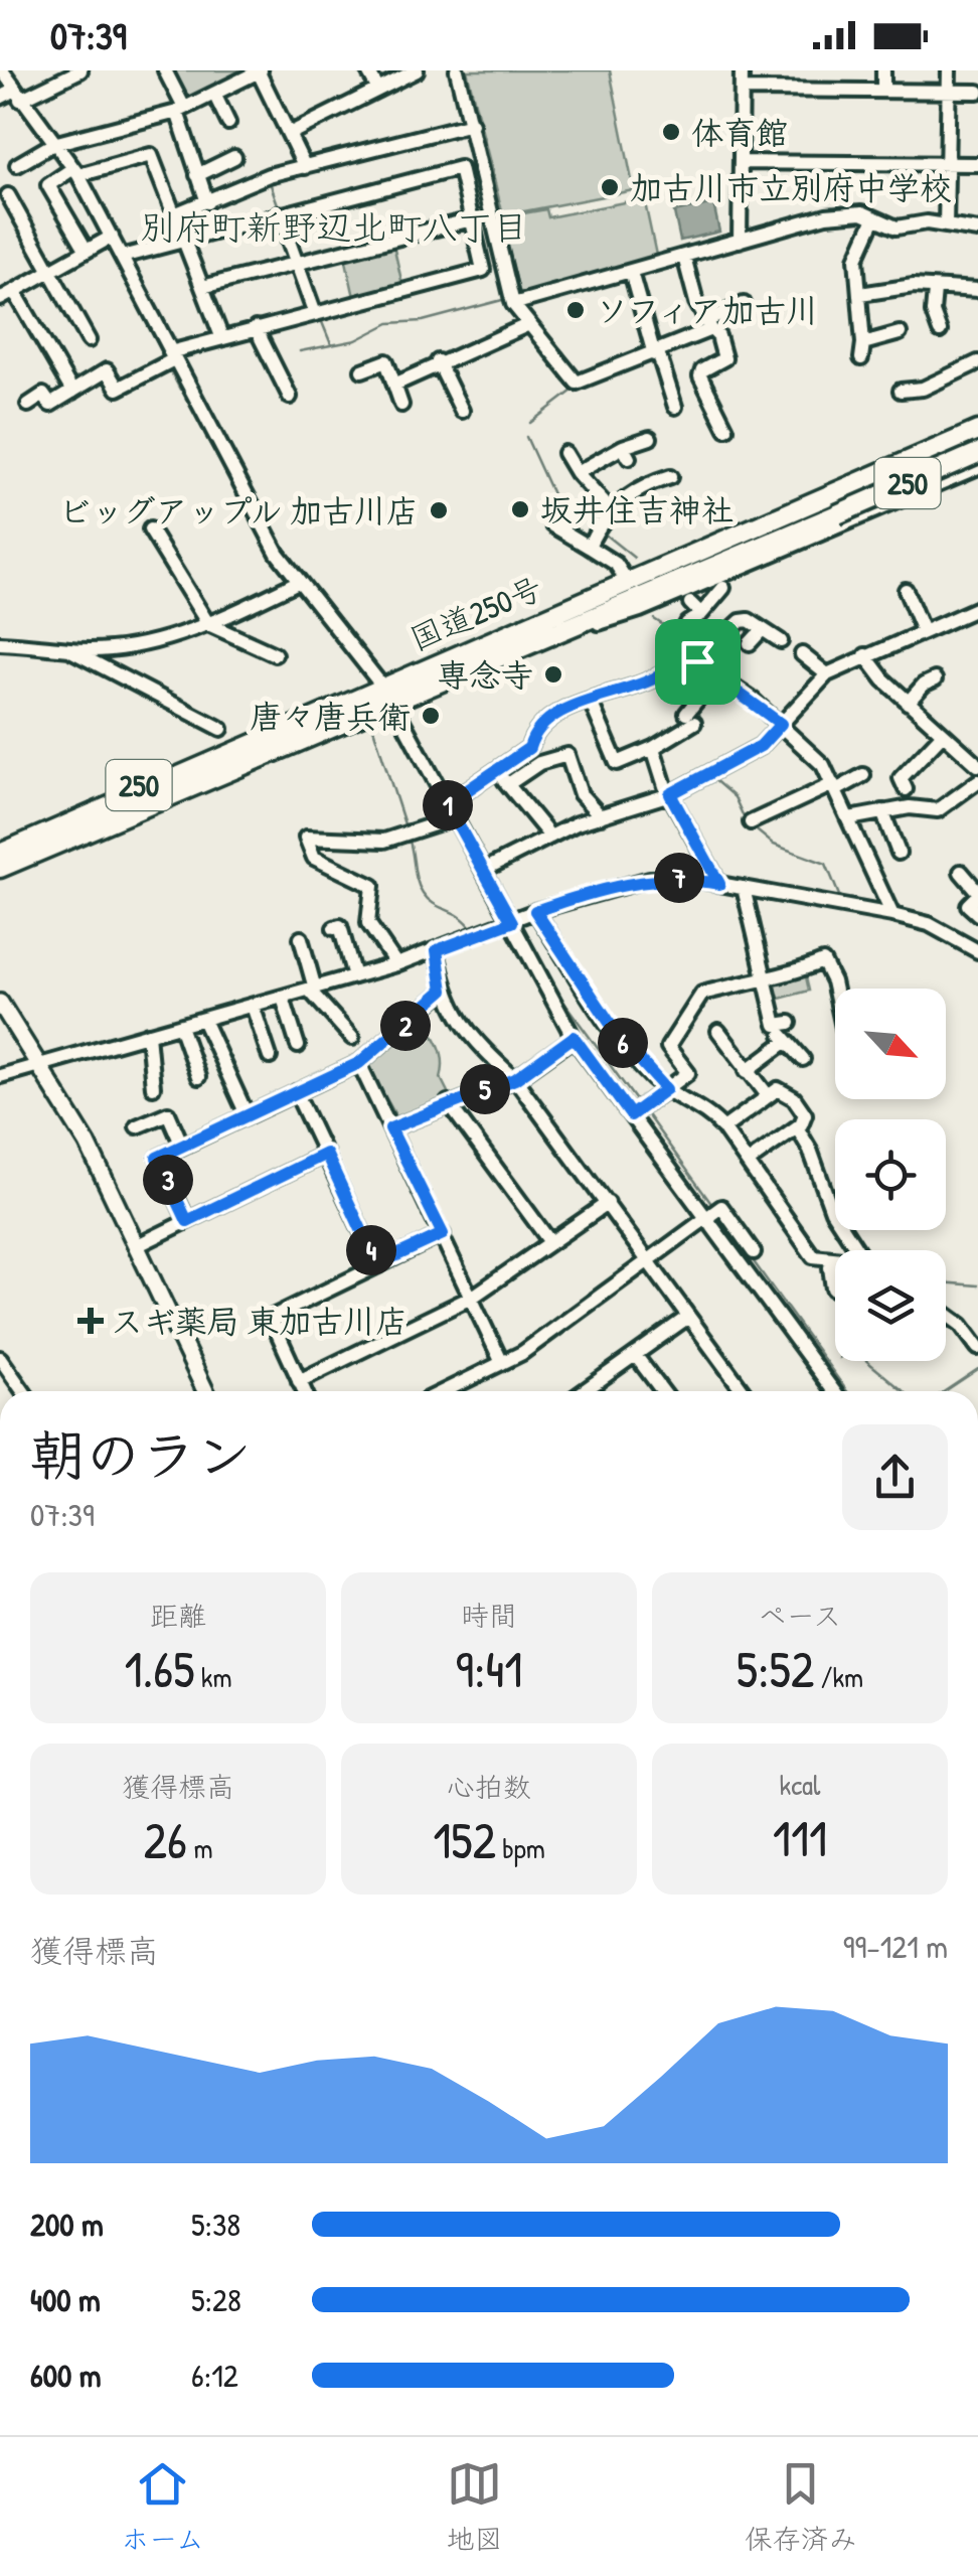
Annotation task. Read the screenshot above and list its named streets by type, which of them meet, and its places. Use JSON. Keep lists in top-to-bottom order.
{
  "streets": {
    "highway": ["250", "国道250号"]
  },
  "crossings": [
    ["250", "国道250号"]
  ],
  "districts": ["別府町新野辺北町八丁目"],
  "places": {
    "other": [
      "体育館",
      "加古川市立別府中学校",
      "ソフィア加古川",
      "坂井住吉神社",
      "ビッグアップル 加古川店",
      "専念寺",
      "唐々唐兵衛"
    ],
    "health": ["スギ薬局 東加古川店"]
  },
  "north": "bottom right",
  "page": {
    "status": "07:39",
    "pins": [
      "1",
      "7",
      "2",
      "6",
      "5",
      "3",
      "4"
    ],
    "heading": ["朝のラン", "07:39"],
    "stats": [
      ["距離", "1.65 km"],
      ["時間", "9:41"],
      ["ペース", "5:52 /km"],
      ["獲得標高", "26 m"],
      ["心拍数", "152 bpm"],
      ["kcal", "111"]
    ],
    "chart": ["獲得標高", "99–121 m"],
    "list": [
      {
        "name": "200 m",
        "note": "5:38"
      },
      {
        "name": "400 m",
        "note": "5:28"
      },
      {
        "name": "600 m",
        "note": "6:12"
      }
    ],
    "tabs": ["ホーム", "地図", "保存済み"]
  }
}
